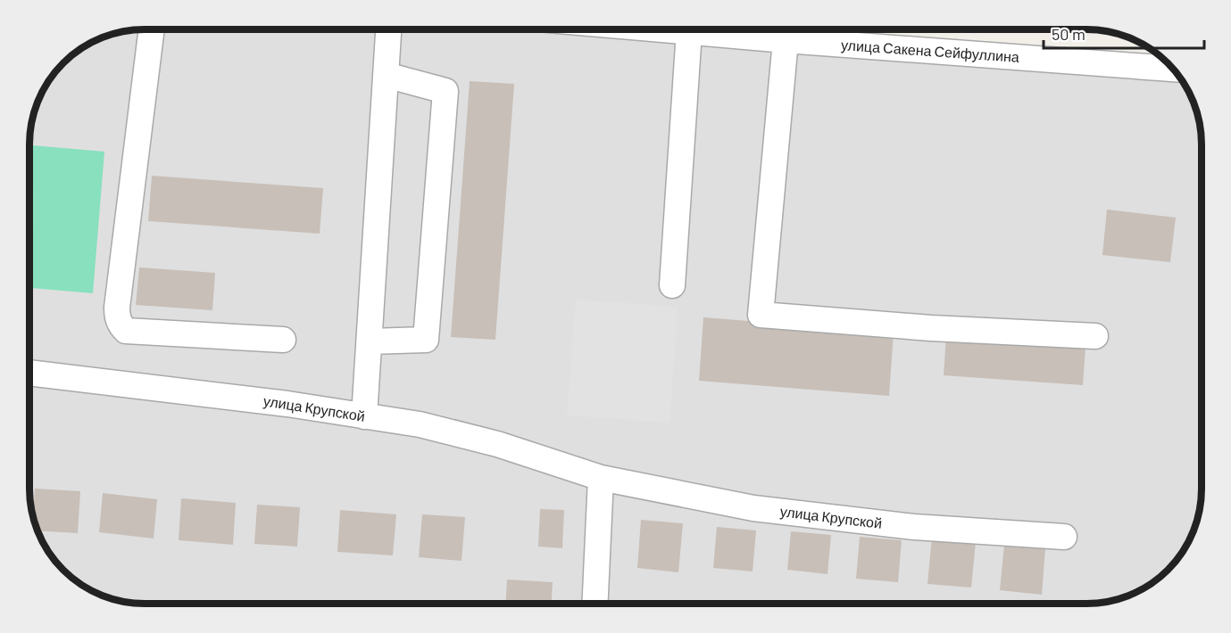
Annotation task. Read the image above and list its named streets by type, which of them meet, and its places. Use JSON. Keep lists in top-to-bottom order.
{
  "streets": {
    "street": ["улица Сакена Сейфуллина", "улица Крупской"]
  },
  "scale_bar": "50 m"
}
